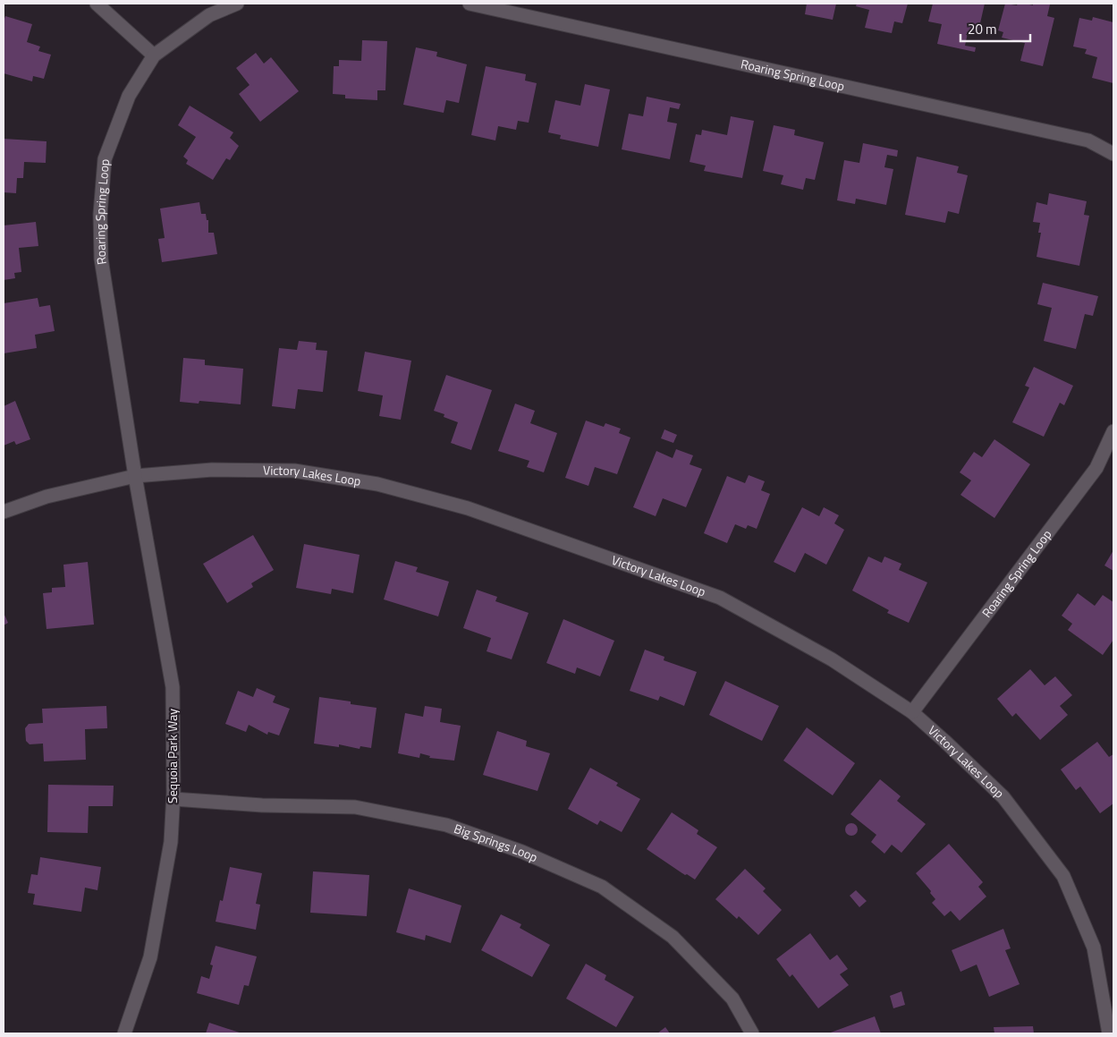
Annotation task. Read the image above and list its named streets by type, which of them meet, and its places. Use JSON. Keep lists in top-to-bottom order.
{
  "streets": {
    "street": [
      "Roaring Spring Loop",
      "Victory Lakes Loop",
      "Sequoia Park Way",
      "Big Springs Loop"
    ]
  },
  "crossings": [
    ["Roaring Spring Loop", "Victory Lakes Loop"],
    ["Roaring Spring Loop", "Sequoia Park Way"],
    ["Victory Lakes Loop", "Sequoia Park Way"],
    ["Sequoia Park Way", "Big Springs Loop"]
  ],
  "scale_bar": "20 m"
}
